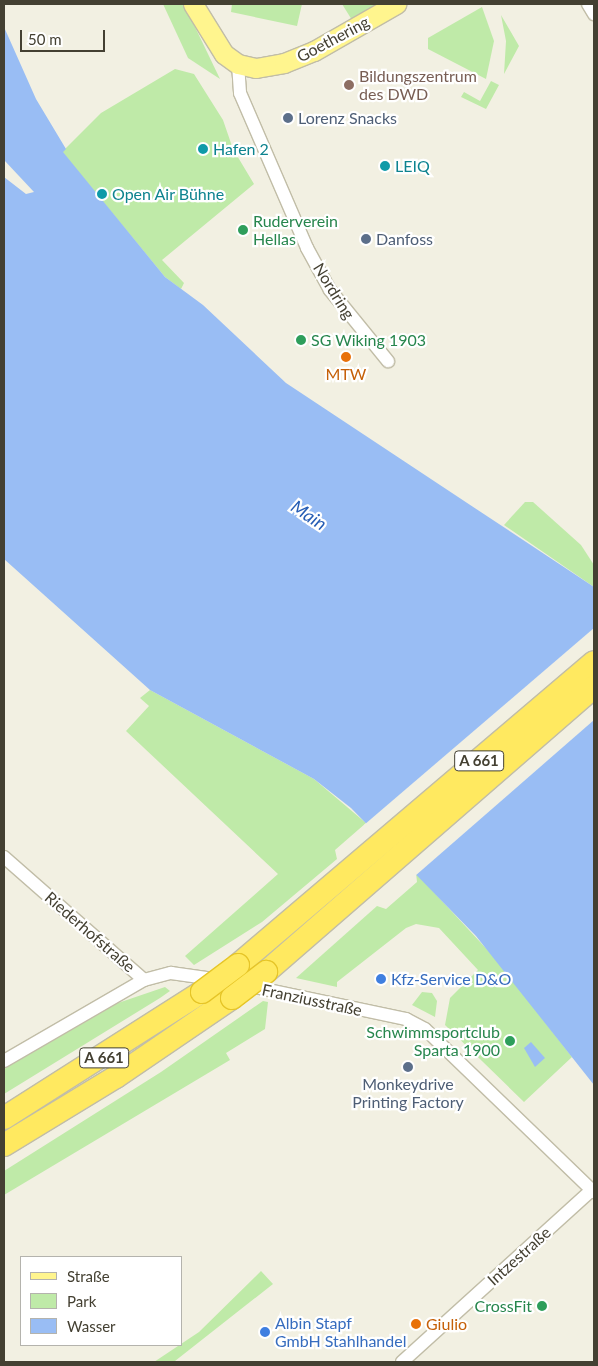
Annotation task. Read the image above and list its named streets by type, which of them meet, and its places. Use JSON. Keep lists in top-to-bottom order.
{
  "streets": {
    "highway": ["A 661"],
    "main road": ["Goethering"],
    "street": [
      "Nordring",
      "Riederhofstraße",
      "Franziusstraße",
      "Intzestraße"
    ]
  },
  "crossings": [
    ["Goethering", "Nordring"],
    ["Riederhofstraße", "Franziusstraße"],
    ["Franziusstraße", "Intzestraße"]
  ],
  "water": ["Main"],
  "places": [
    "Bildungszentrum des DWD",
    "Lorenz Snacks",
    "Hafen 2",
    "LEIQ",
    "Open Air Bühne",
    "Ruderverein Hellas",
    "Danfoss",
    "SG Wiking 1903",
    "MTW",
    "Kfz-Service D&O",
    "Schwimmsportclub Sparta 1900",
    "Monkeydrive Printing Factory",
    "CrossFit",
    "Giulio",
    "Albin Stapf GmbH Stahlhandel"
  ],
  "legend": ["Straße", "Park", "Wasser"],
  "scale_bar": "50 m"
}
